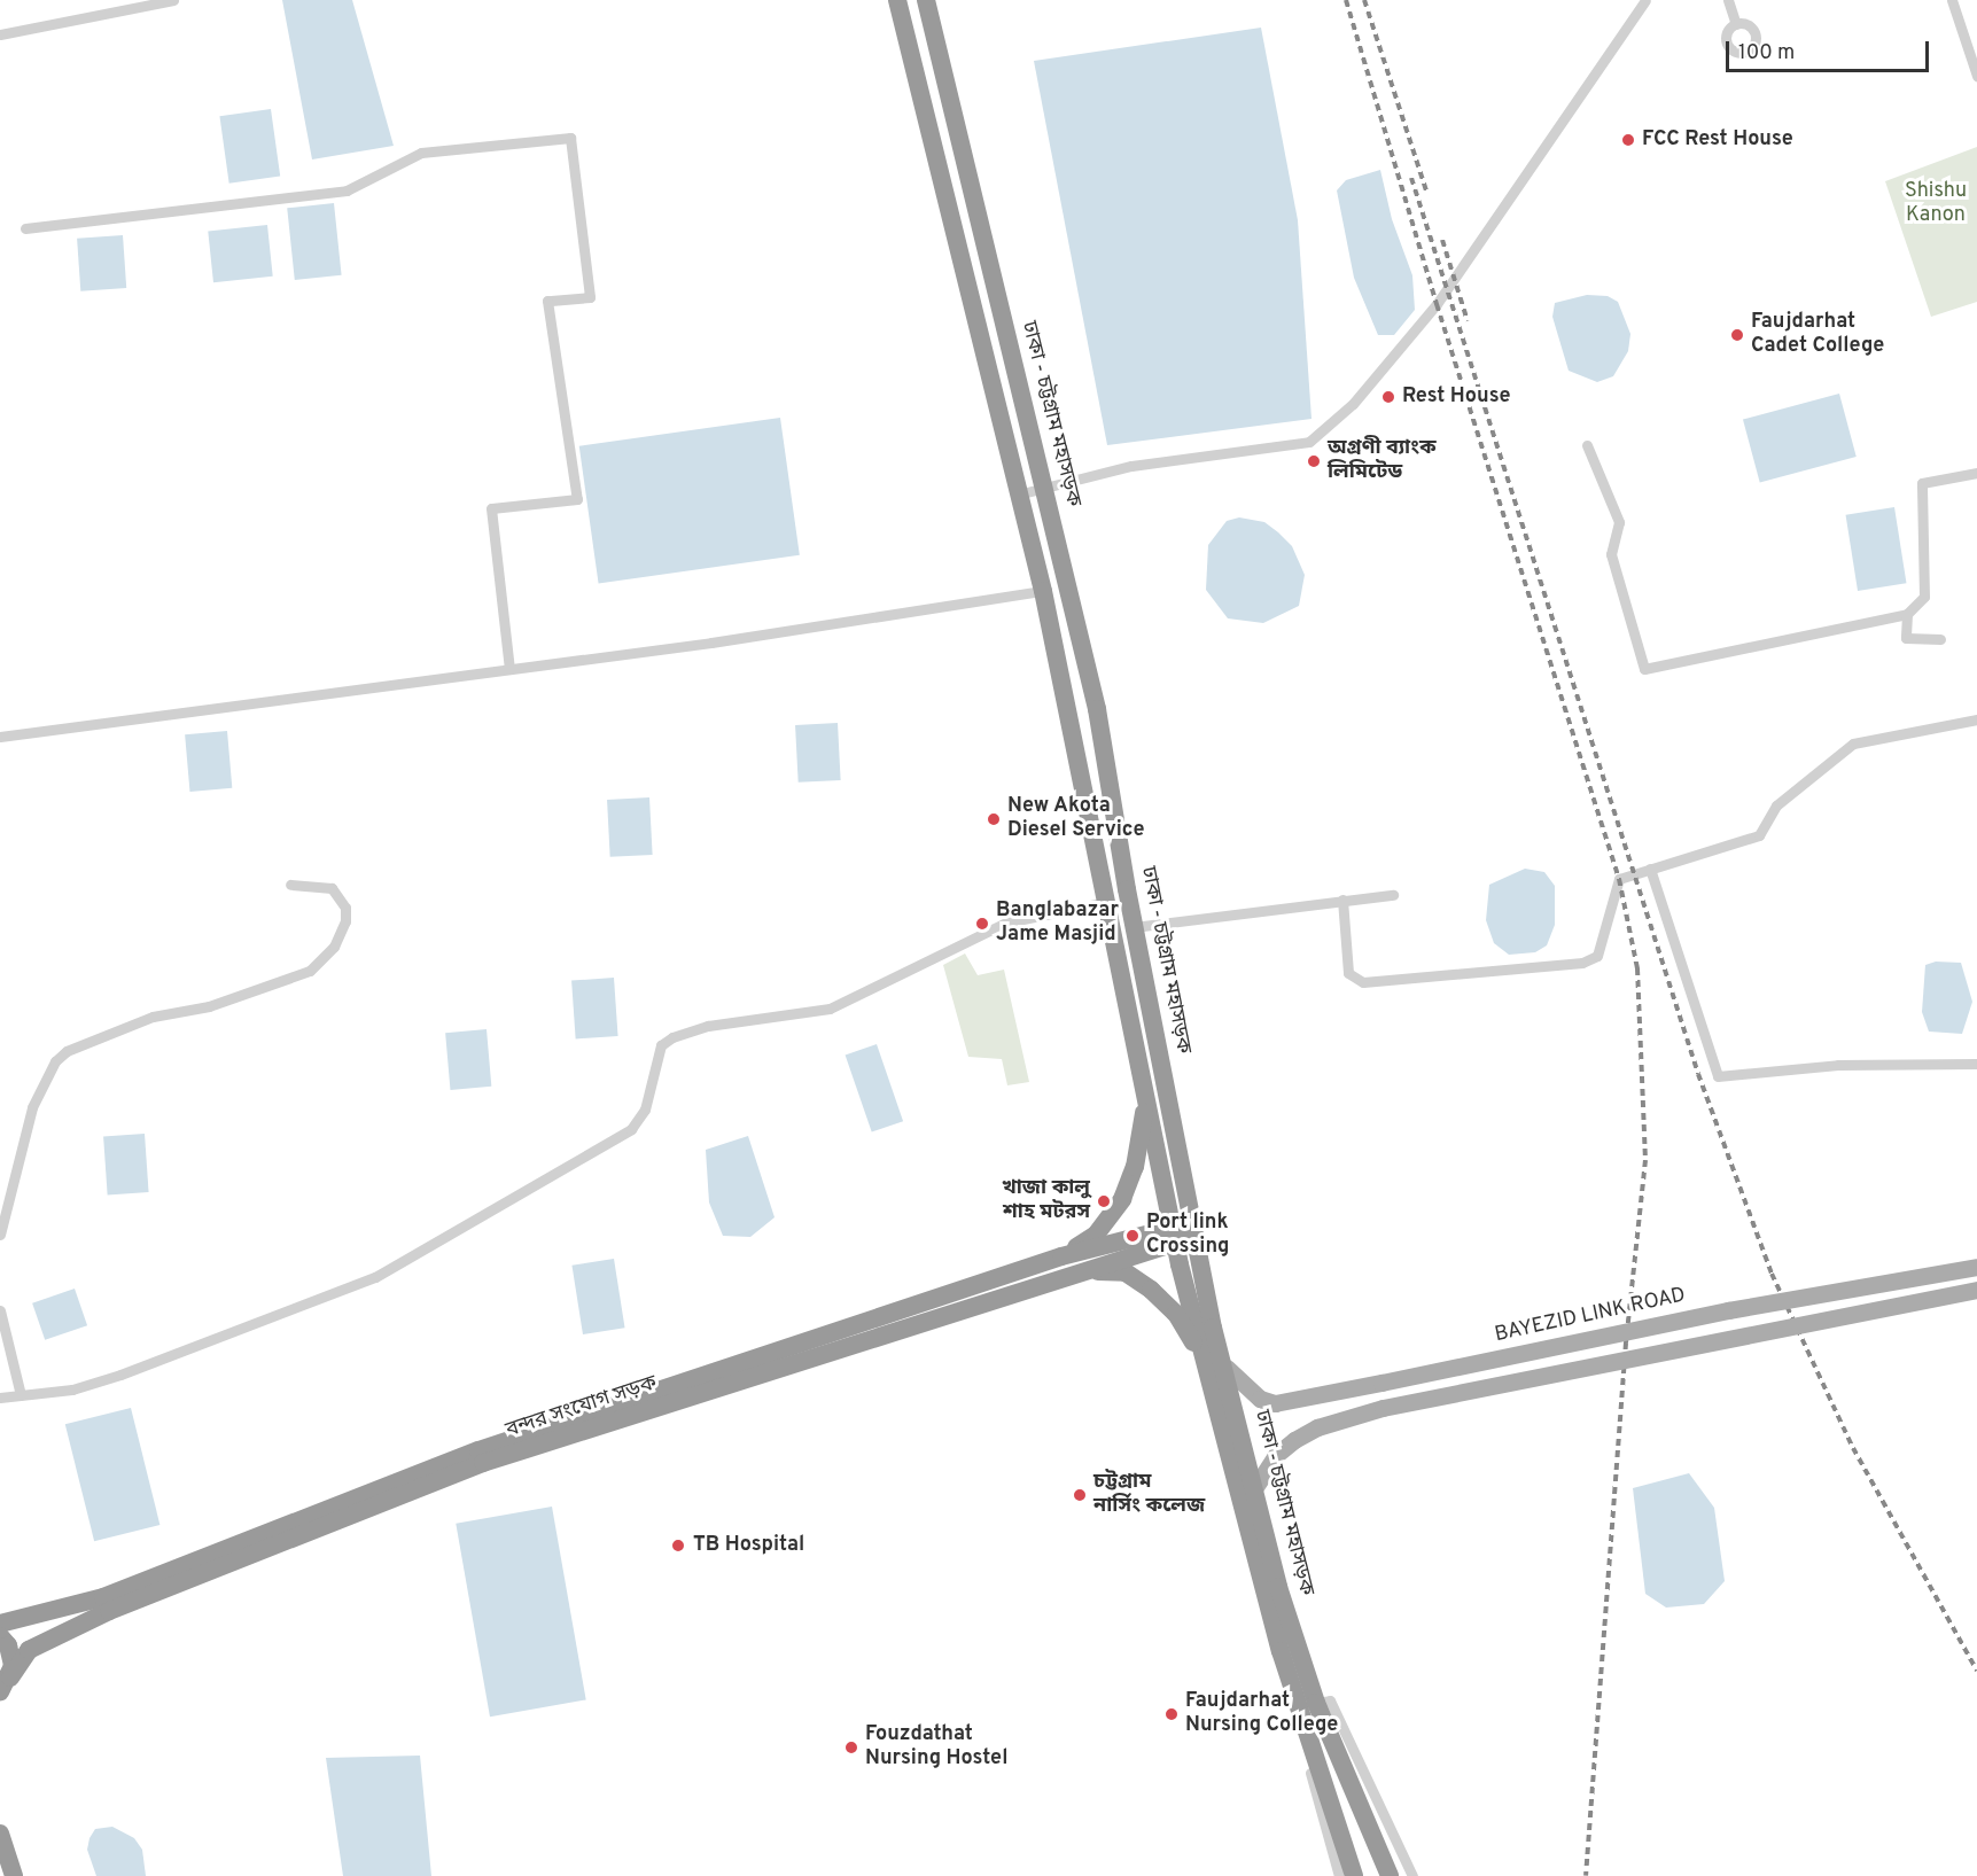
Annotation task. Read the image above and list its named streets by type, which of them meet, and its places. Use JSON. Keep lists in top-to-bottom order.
{
  "streets": {
    "highway": ["ঢাকা - চট্টগ্রাম মহাসড়ক", "বন্দর সংযোগ সড়ক"],
    "main road": ["BAYEZID LINK ROAD"]
  },
  "crossings": [
    ["ঢাকা - চট্টগ্রাম মহাসড়ক", "BAYEZID LINK ROAD"],
    ["ঢাকা - চট্টগ্রাম মহাসড়ক", "বন্দর সংযোগ সড়ক"]
  ],
  "parks": ["Shishu Kanon"],
  "places": [
    "FCC Rest House",
    "Faujdarhat Cadet College",
    "Rest House",
    "অগ্রণী ব্যাংক লিমিটেড",
    "New Akota Diesel Service",
    "Banglabazar Jame Masjid",
    "খাজা কালু শাহ মটরস",
    "Port link Crossing",
    "চট্টগ্রাম নার্সিং কলেজ",
    "TB Hospital",
    "Faujdarhat Nursing College",
    "Fouzdathat Nursing Hostel"
  ],
  "scale_bar": "100 m"
}
